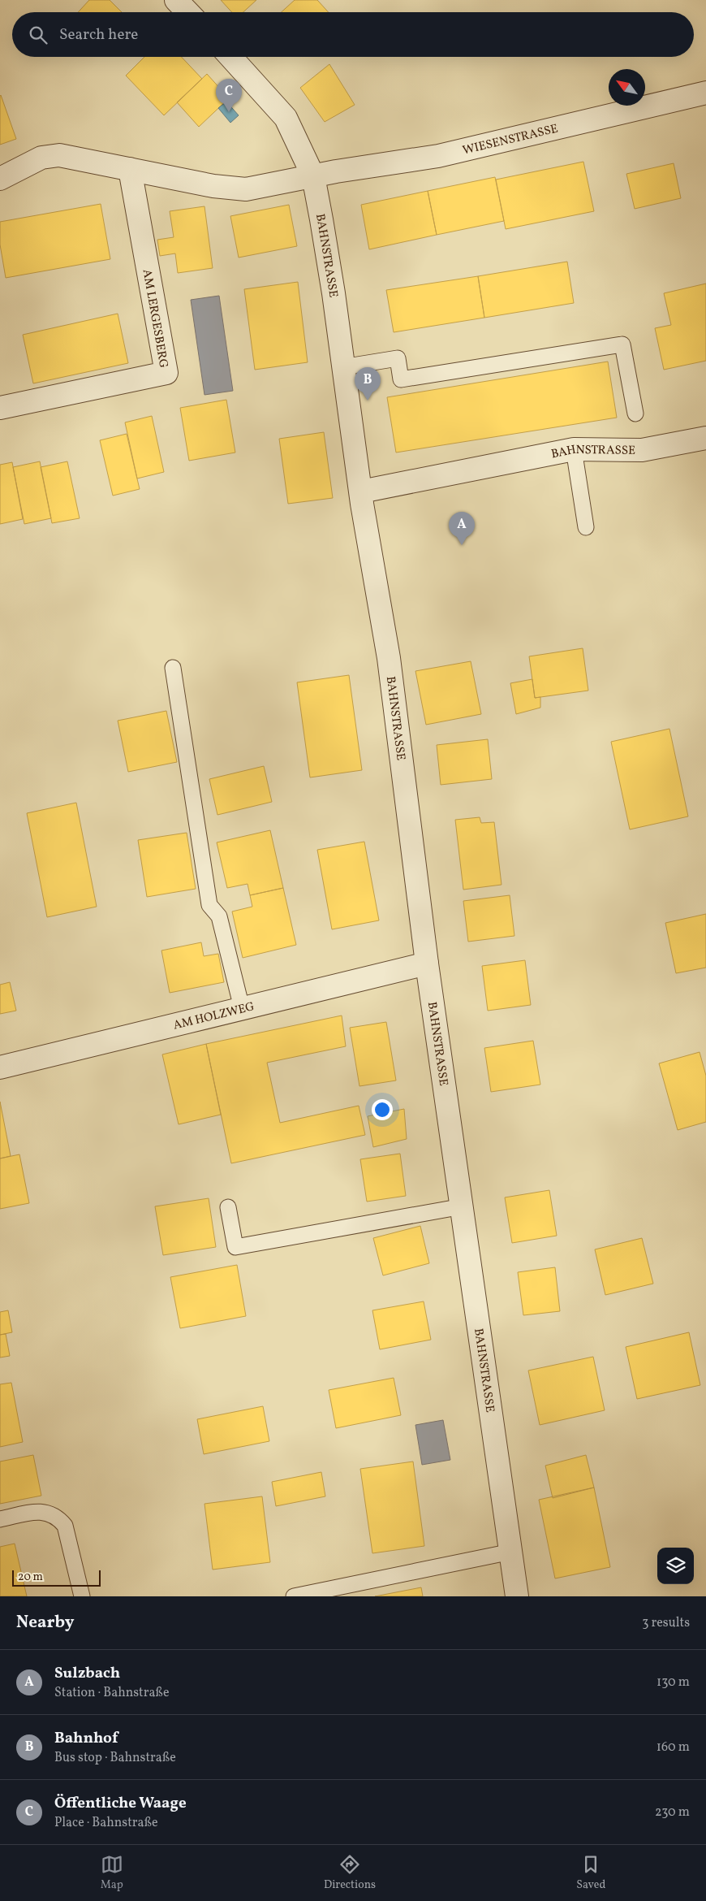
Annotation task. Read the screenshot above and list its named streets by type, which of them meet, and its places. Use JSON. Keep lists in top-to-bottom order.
{
  "streets": {
    "street": [
      "WIESENSTRASSE",
      "BAHNSTRASSE",
      "AM LERGESBERG",
      "AM HOLZWEG"
    ]
  },
  "crossings": [
    ["WIESENSTRASSE", "BAHNSTRASSE"],
    ["BAHNSTRASSE", "AM HOLZWEG"]
  ],
  "scale_bar": "20 m",
  "north": "top left",
  "page": {
    "search": "Search here",
    "pins": ["C", "B", "A"],
    "scale": "20 m",
    "heading": ["Nearby", "3 results"],
    "list": [
      {
        "mark": "A",
        "name": "Sulzbach",
        "note": "Station · Bahnstraße",
        "value": "130 m"
      },
      {
        "mark": "B",
        "name": "Bahnhof",
        "note": "Bus stop · Bahnstraße",
        "value": "160 m"
      },
      {
        "mark": "C",
        "name": "Öffentliche Waage",
        "note": "Place · Bahnstraße",
        "value": "230 m"
      }
    ],
    "nav": ["Map", "Directions", "Saved"]
  }
}
